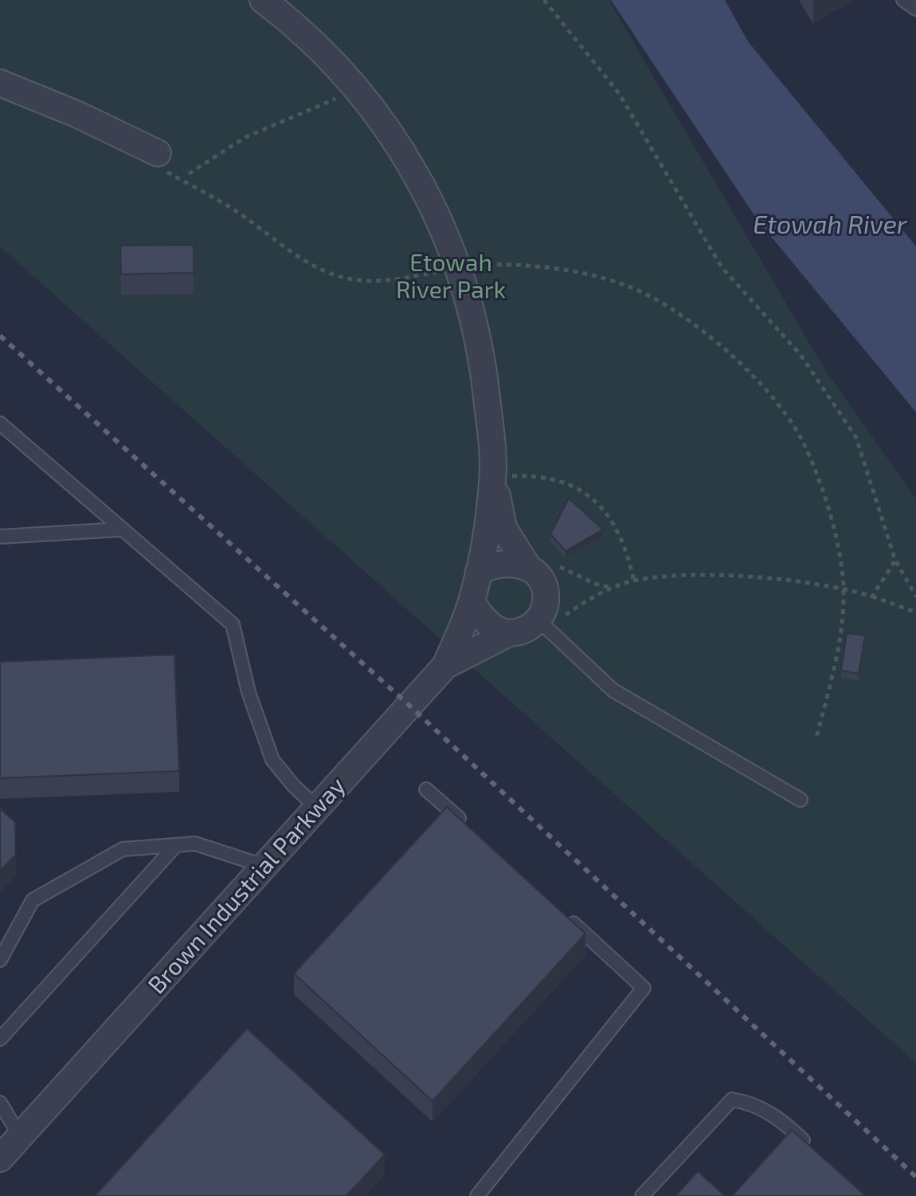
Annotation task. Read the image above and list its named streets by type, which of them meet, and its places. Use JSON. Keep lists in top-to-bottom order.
{
  "streets": {
    "street": ["Brown Industrial Parkway"]
  },
  "water": ["Etowah River"],
  "parks": ["Etowah River Park"]
}
